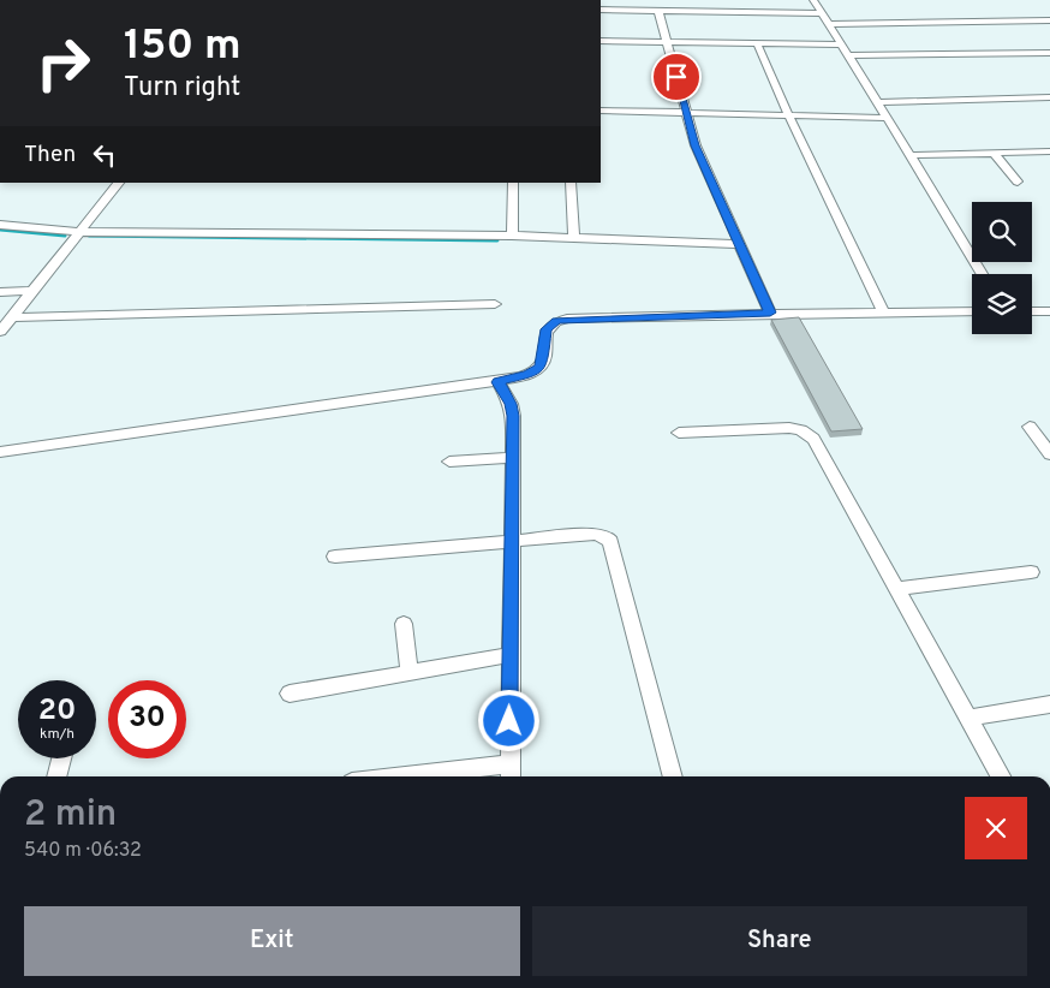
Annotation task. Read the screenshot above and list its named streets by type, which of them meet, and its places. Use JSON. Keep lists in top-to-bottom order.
{
  "page": {
    "turn": ["150 m", "Turn right"],
    "then": "Then",
    "speed": "20 km/h",
    "limit": "30",
    "heading": ["2 min", "540 m · 06:32"],
    "buttons": ["Exit", "Share"]
  }
}
